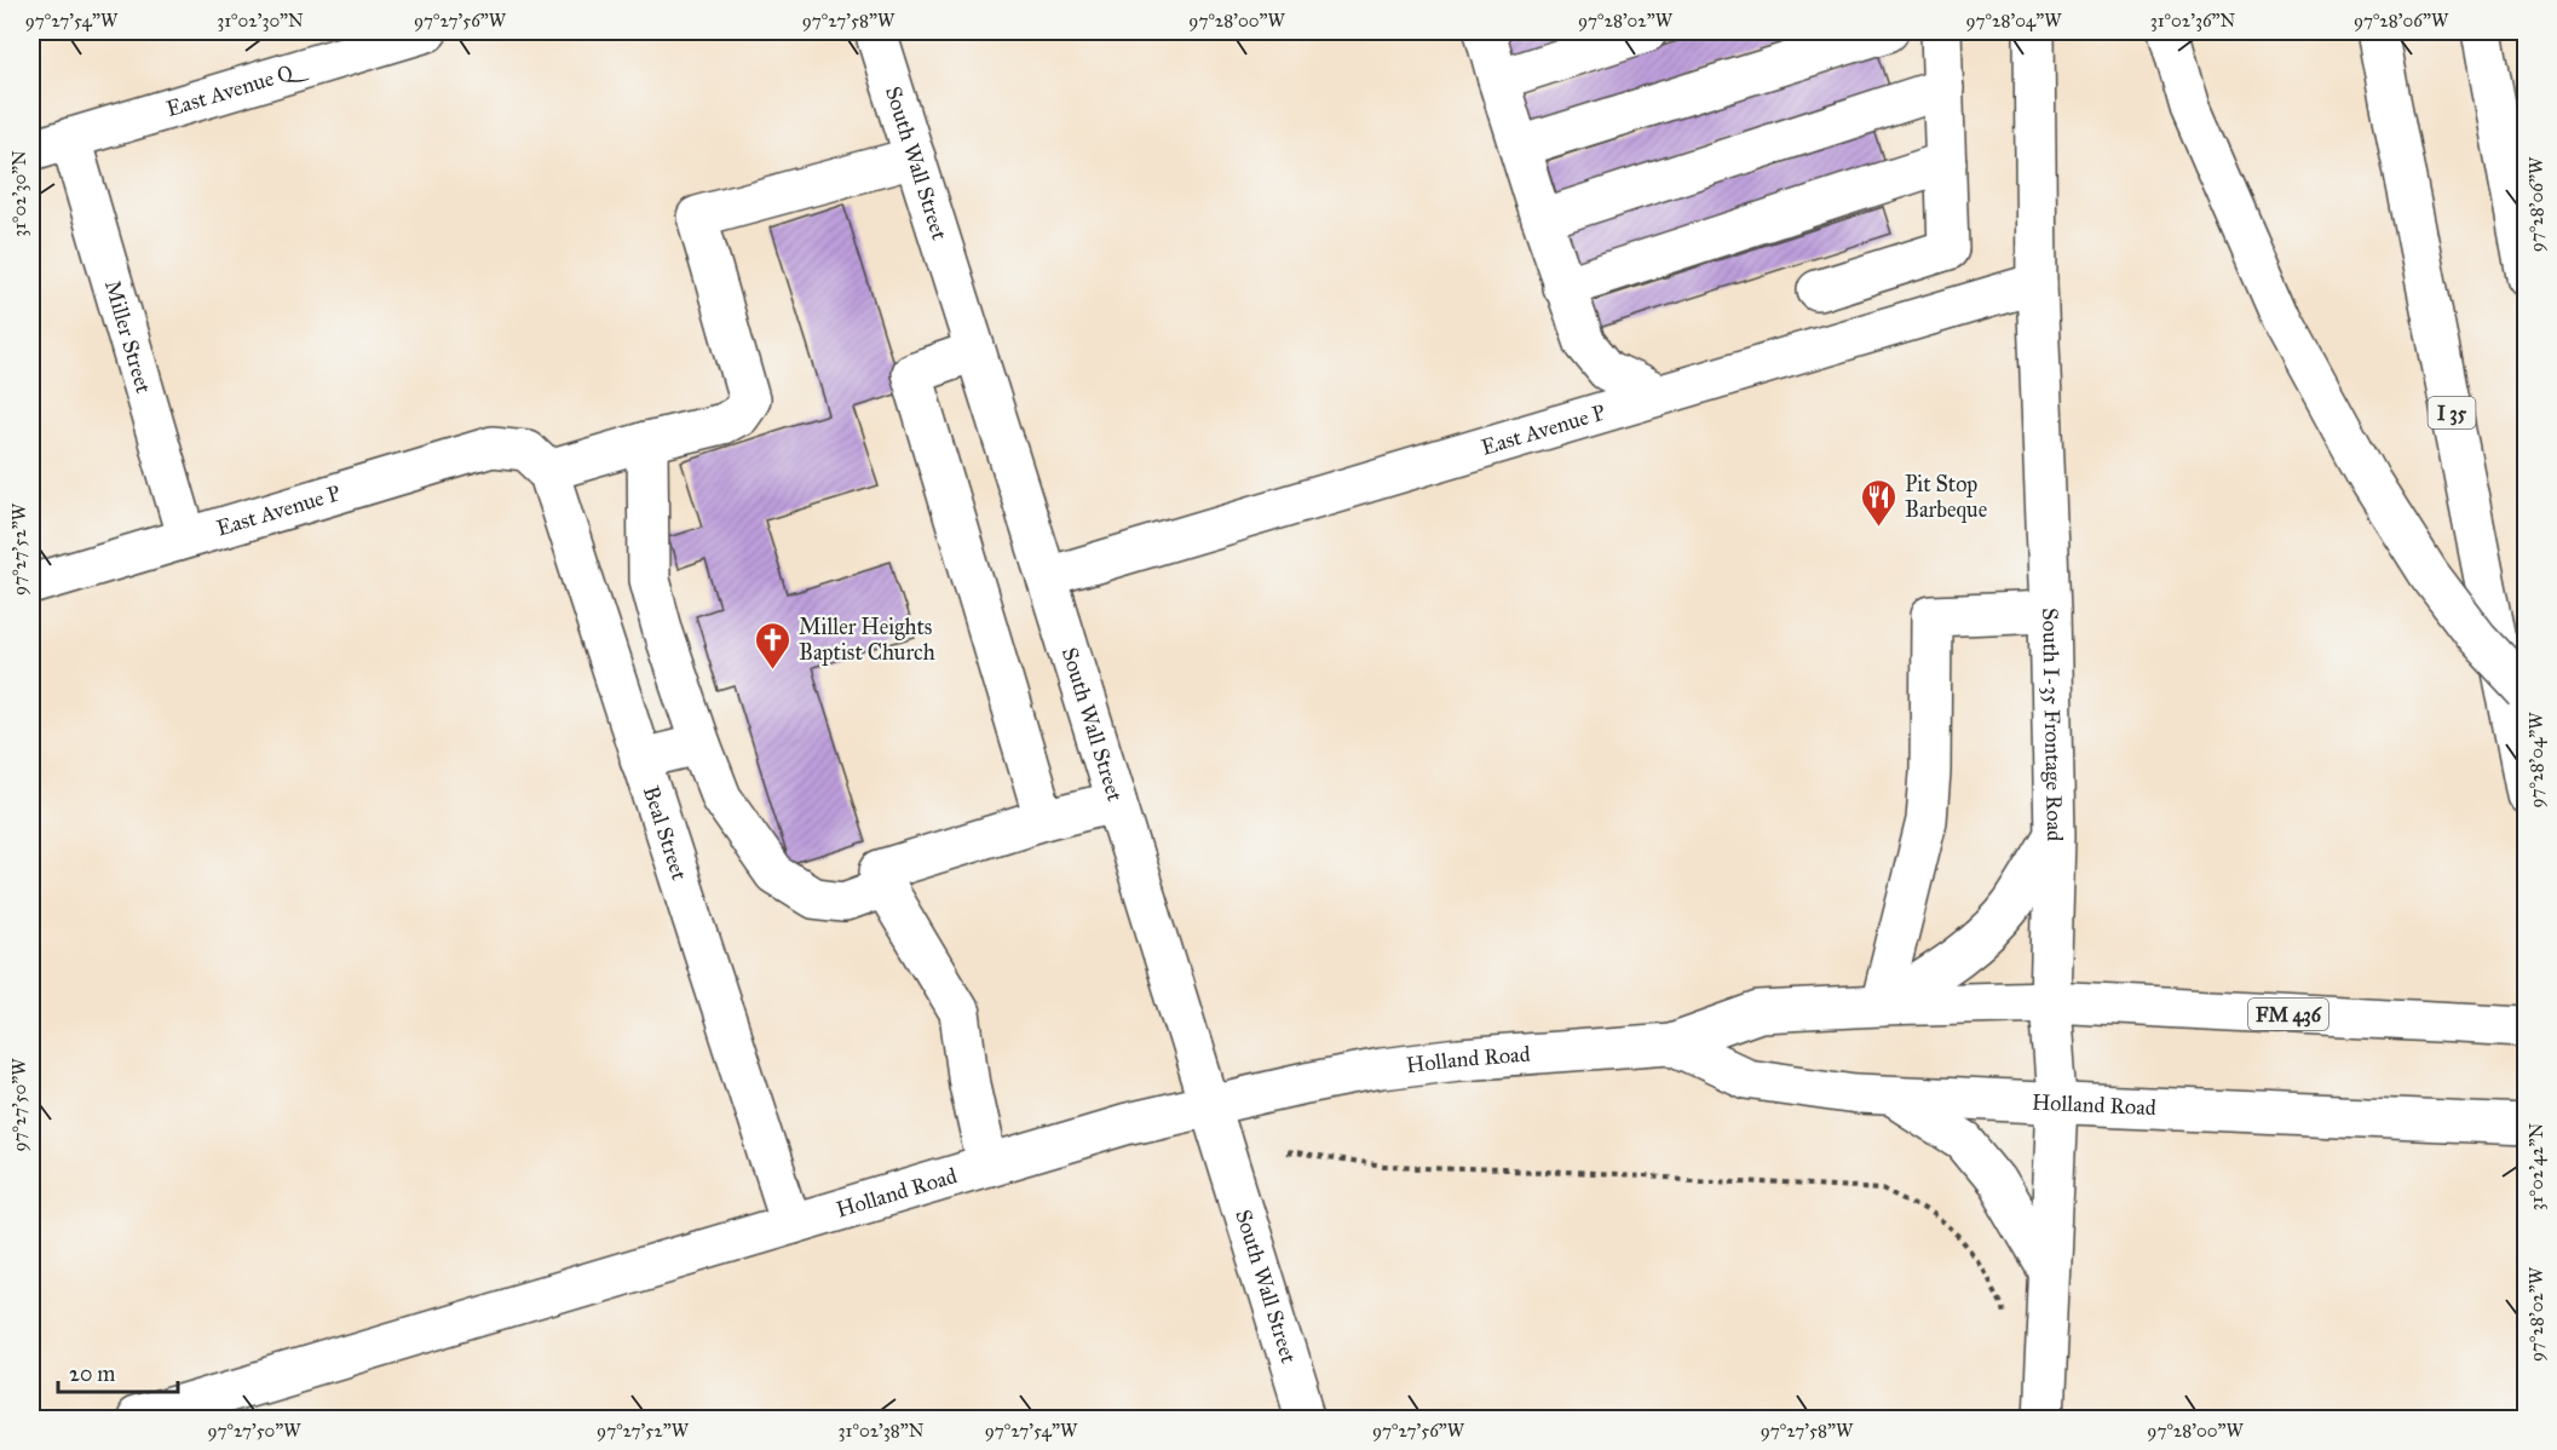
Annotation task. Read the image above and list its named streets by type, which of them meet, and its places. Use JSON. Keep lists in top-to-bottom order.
{
  "streets": {
    "main road": [
      "East Avenue Q",
      "South Wall Street",
      "Miller Street",
      "I 35",
      "East Avenue P",
      "South I-35 Frontage Road",
      "Beal Street",
      "FM 436",
      "Holland Road"
    ]
  },
  "crossings": [
    ["East Avenue Q", "Miller Street"],
    ["South Wall Street", "East Avenue P"],
    ["South Wall Street", "Holland Road"],
    ["Miller Street", "East Avenue P"],
    ["East Avenue P", "South I-35 Frontage Road"],
    ["East Avenue P", "Beal Street"],
    ["South I-35 Frontage Road", "Holland Road"],
    ["Beal Street", "Holland Road"]
  ],
  "places": {
    "restaurant": ["Pit Stop Barbeque"],
    "church": ["Miller Heights Baptist Church"]
  },
  "scale_bar": "20 m",
  "coordinates": [
    "97°27'54\"W",
    "31°02'30\"N",
    "97°27'56\"W",
    "97°27'58\"W",
    "97°28'00\"W",
    "97°28'02\"W",
    "97°28'04\"W",
    "31°02'36\"N",
    "97°28'06\"W",
    "97°27'52\"W",
    "97°27'50\"W",
    "31°02'42\"N",
    "31°02'38\"N"
  ]
}
